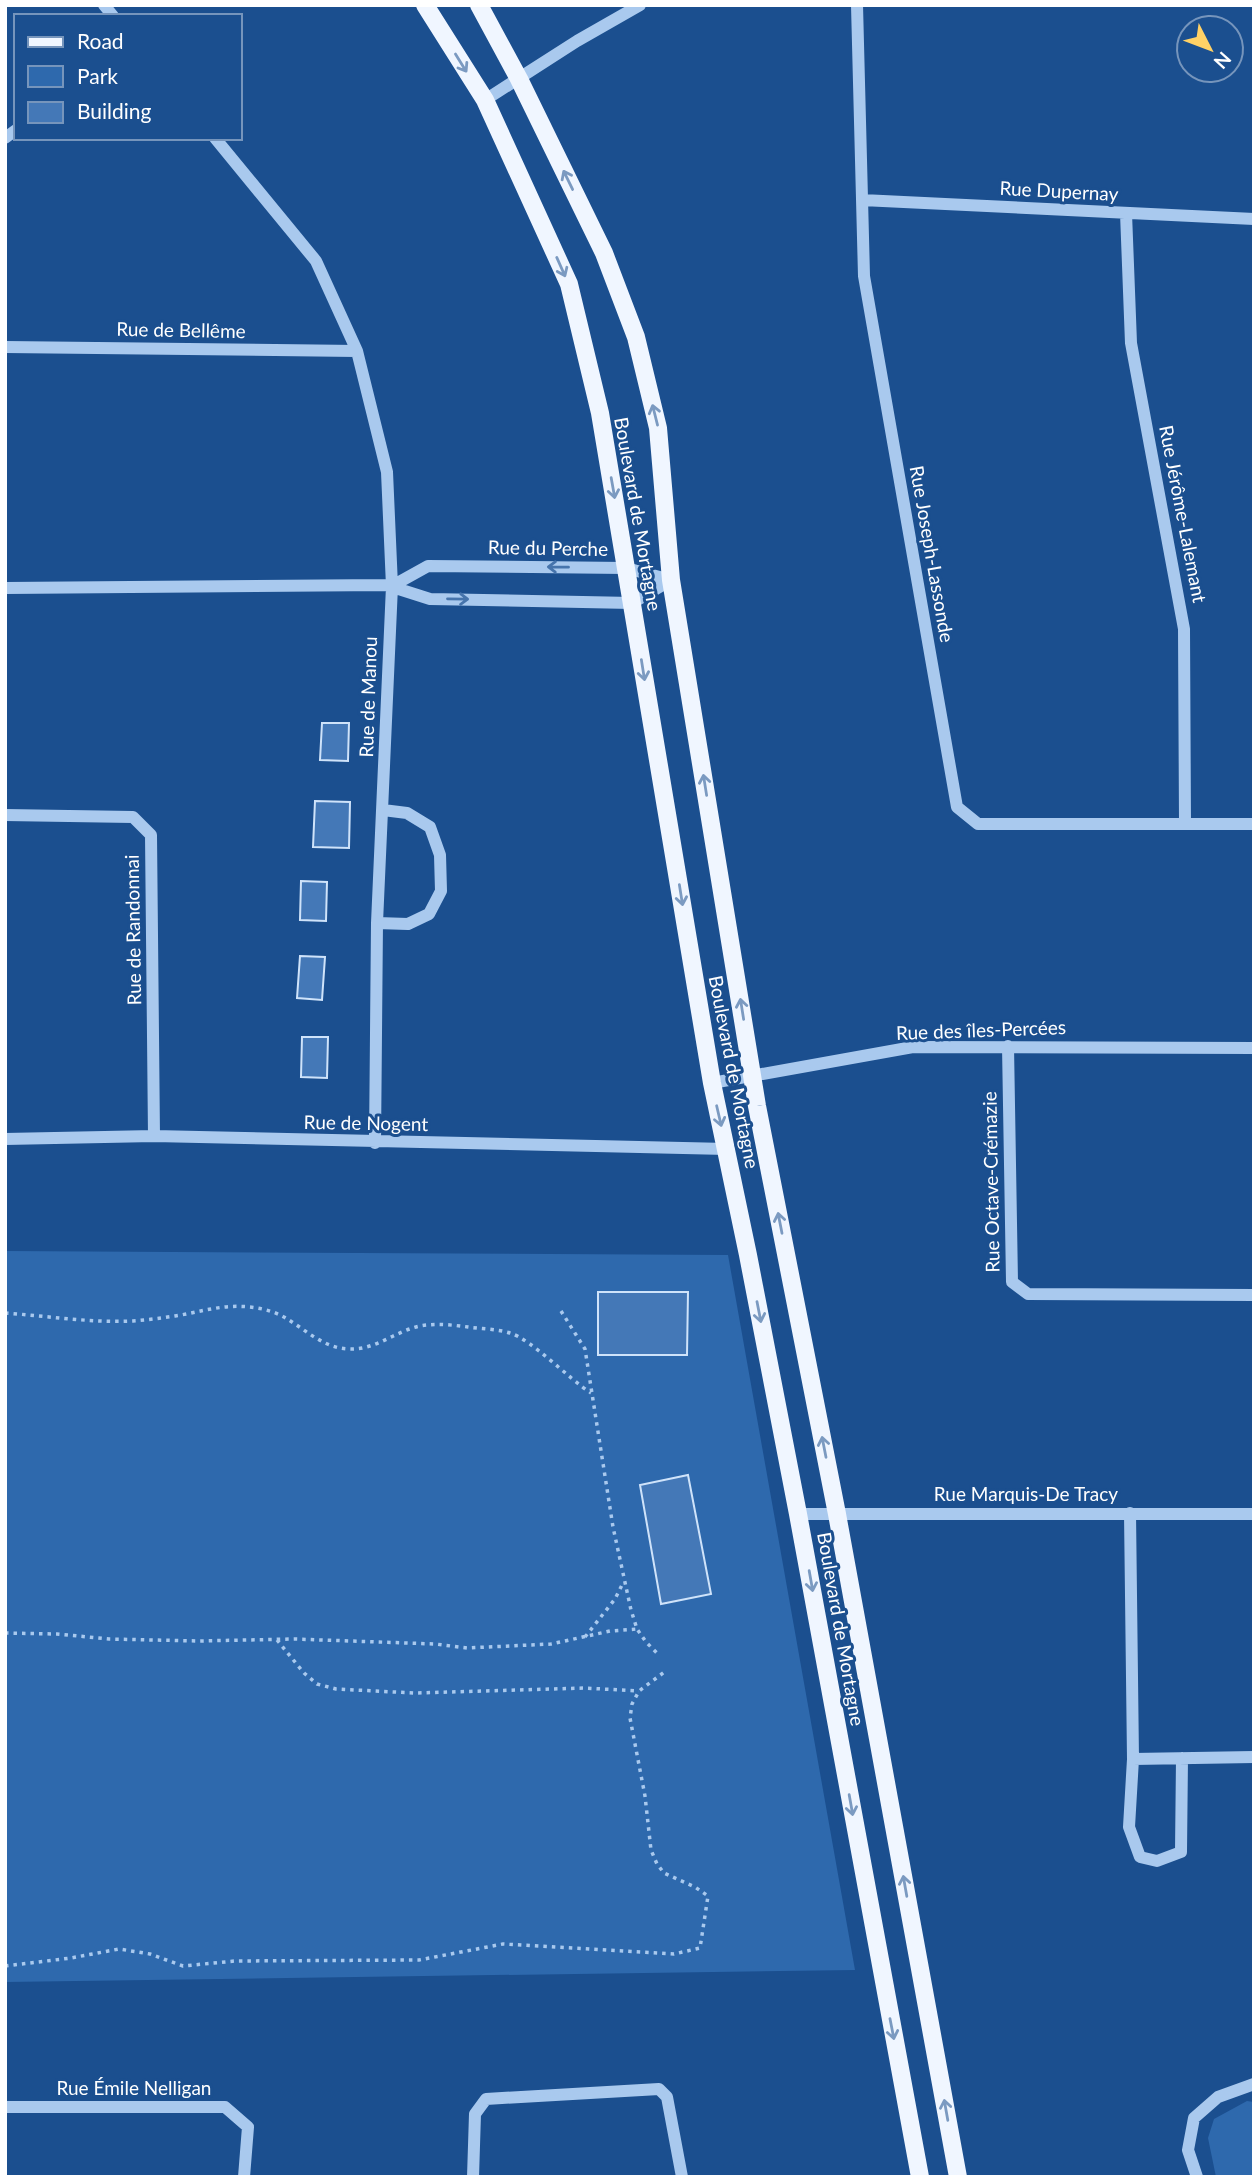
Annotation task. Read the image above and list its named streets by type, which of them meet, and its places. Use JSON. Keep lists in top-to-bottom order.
{
  "streets": {
    "main road": ["Boulevard de Mortagne"],
    "street": [
      "Rue Dupernay",
      "Rue de Bellême",
      "Rue Jérôme-Lalemant",
      "Rue du Perche",
      "Rue Joseph-Lassonde",
      "Rue de Manou",
      "Rue de Randonnai",
      "Rue des îles-Percées",
      "Rue de Nogent",
      "Rue Octave-Crémazie",
      "Rue Marquis-De Tracy",
      "Rue Émile Nelligan"
    ]
  },
  "crossings": [
    ["Rue Dupernay", "Rue Jérôme-Lalemant"],
    ["Rue Dupernay", "Rue Joseph-Lassonde"],
    ["Rue de Bellême", "Rue de Manou"],
    ["Boulevard de Mortagne", "Rue du Perche"],
    ["Boulevard de Mortagne", "Rue des îles-Percées"],
    ["Boulevard de Mortagne", "Rue de Nogent"],
    ["Boulevard de Mortagne", "Rue Marquis-De Tracy"],
    ["Rue Jérôme-Lalemant", "Rue Joseph-Lassonde"],
    ["Rue du Perche", "Rue de Manou"],
    ["Rue de Manou", "Rue de Nogent"],
    ["Rue de Randonnai", "Rue de Nogent"],
    ["Rue des îles-Percées", "Rue Octave-Crémazie"]
  ],
  "legend": ["Road", "Park", "Building"],
  "north": "bottom right"
}
